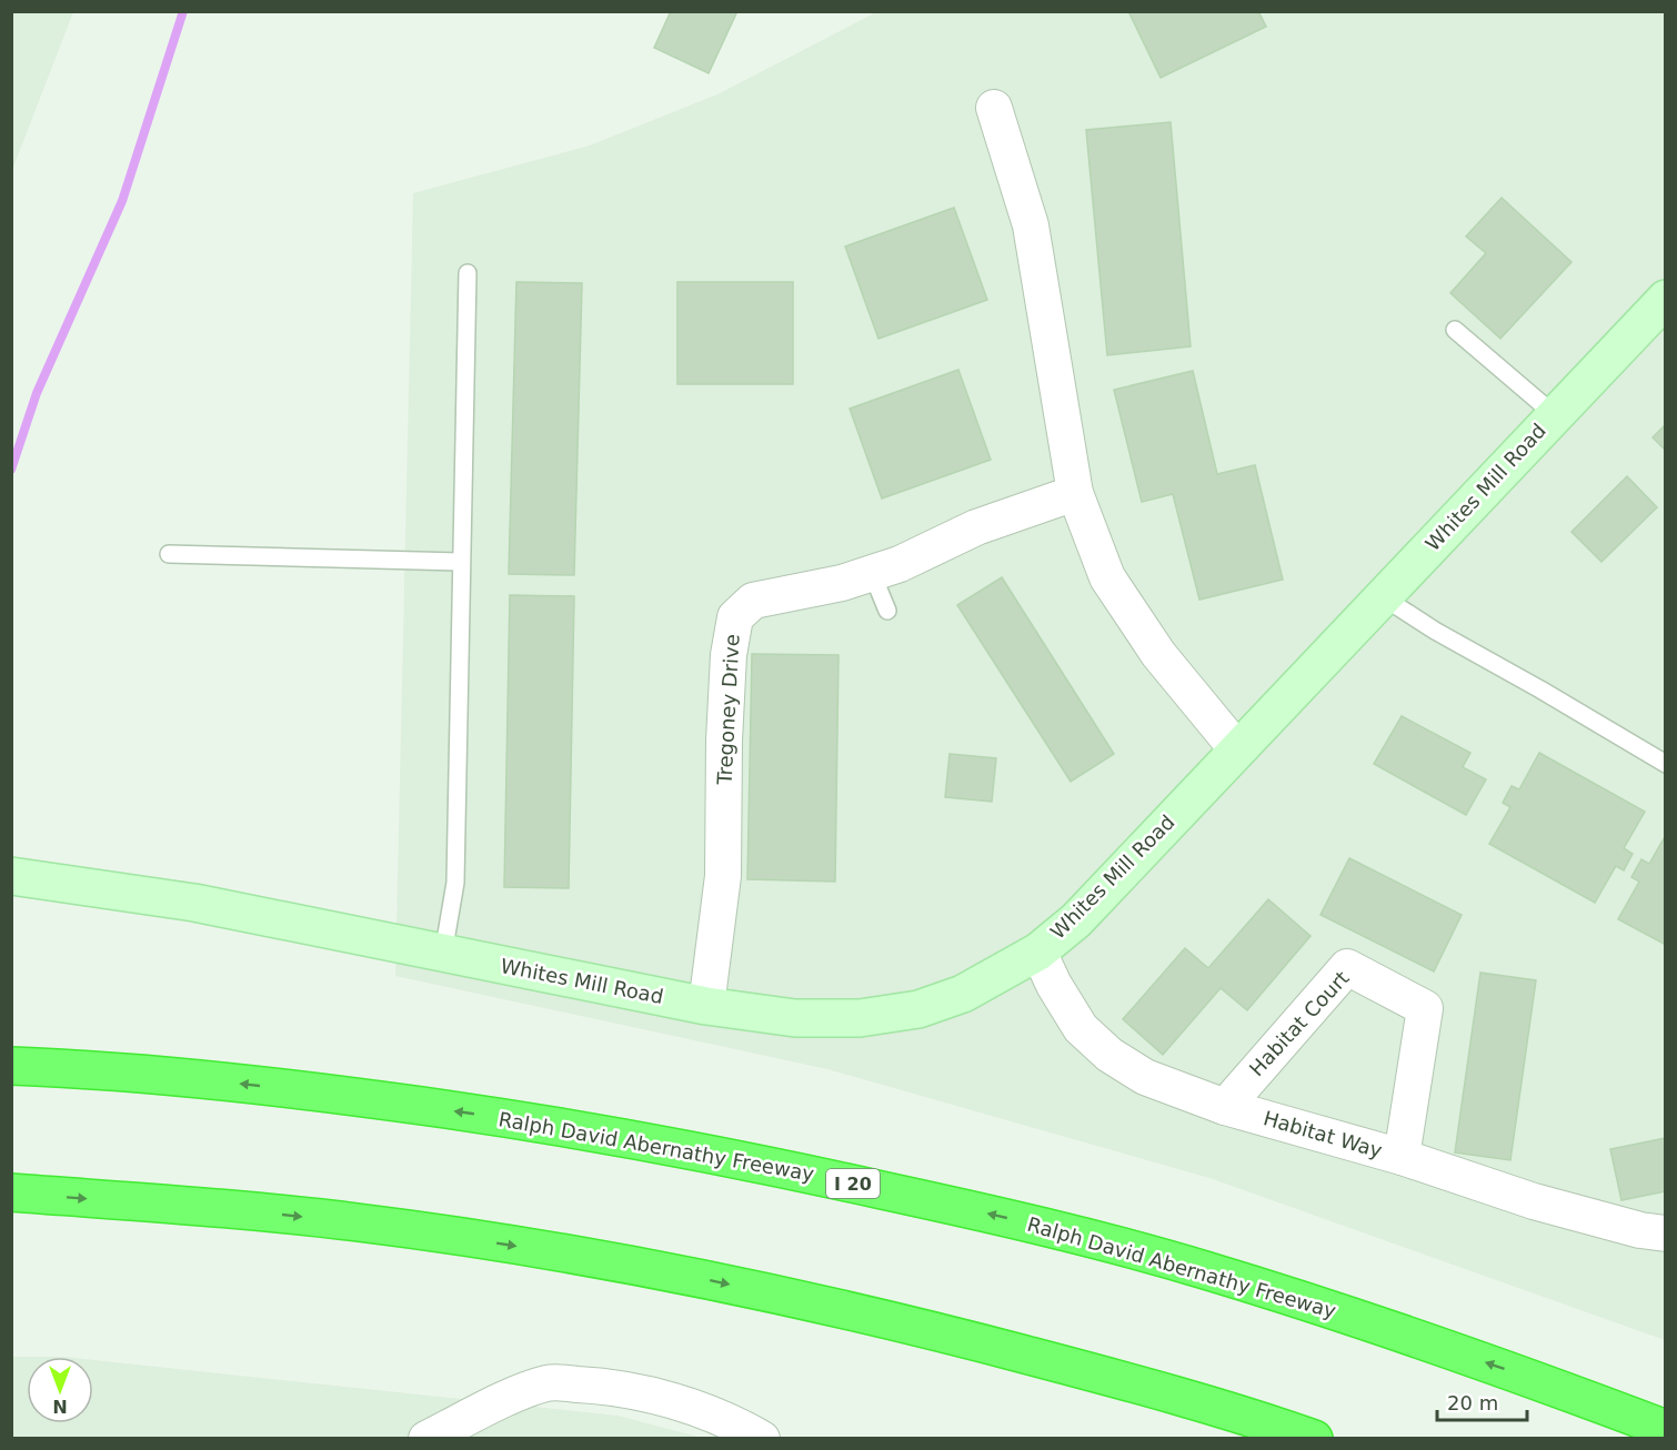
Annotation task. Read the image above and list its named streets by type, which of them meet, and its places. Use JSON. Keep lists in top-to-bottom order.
{
  "streets": {
    "highway": ["Ralph David Abernathy Freeway", "I 20"],
    "street": [
      "Whites Mill Road",
      "Tregoney Drive",
      "Habitat Court",
      "Habitat Way"
    ]
  },
  "crossings": [
    ["Whites Mill Road", "Tregoney Drive"],
    ["Whites Mill Road", "Habitat Way"],
    ["Habitat Court", "Habitat Way"]
  ],
  "scale_bar": "20 m",
  "north": "bottom"
}
